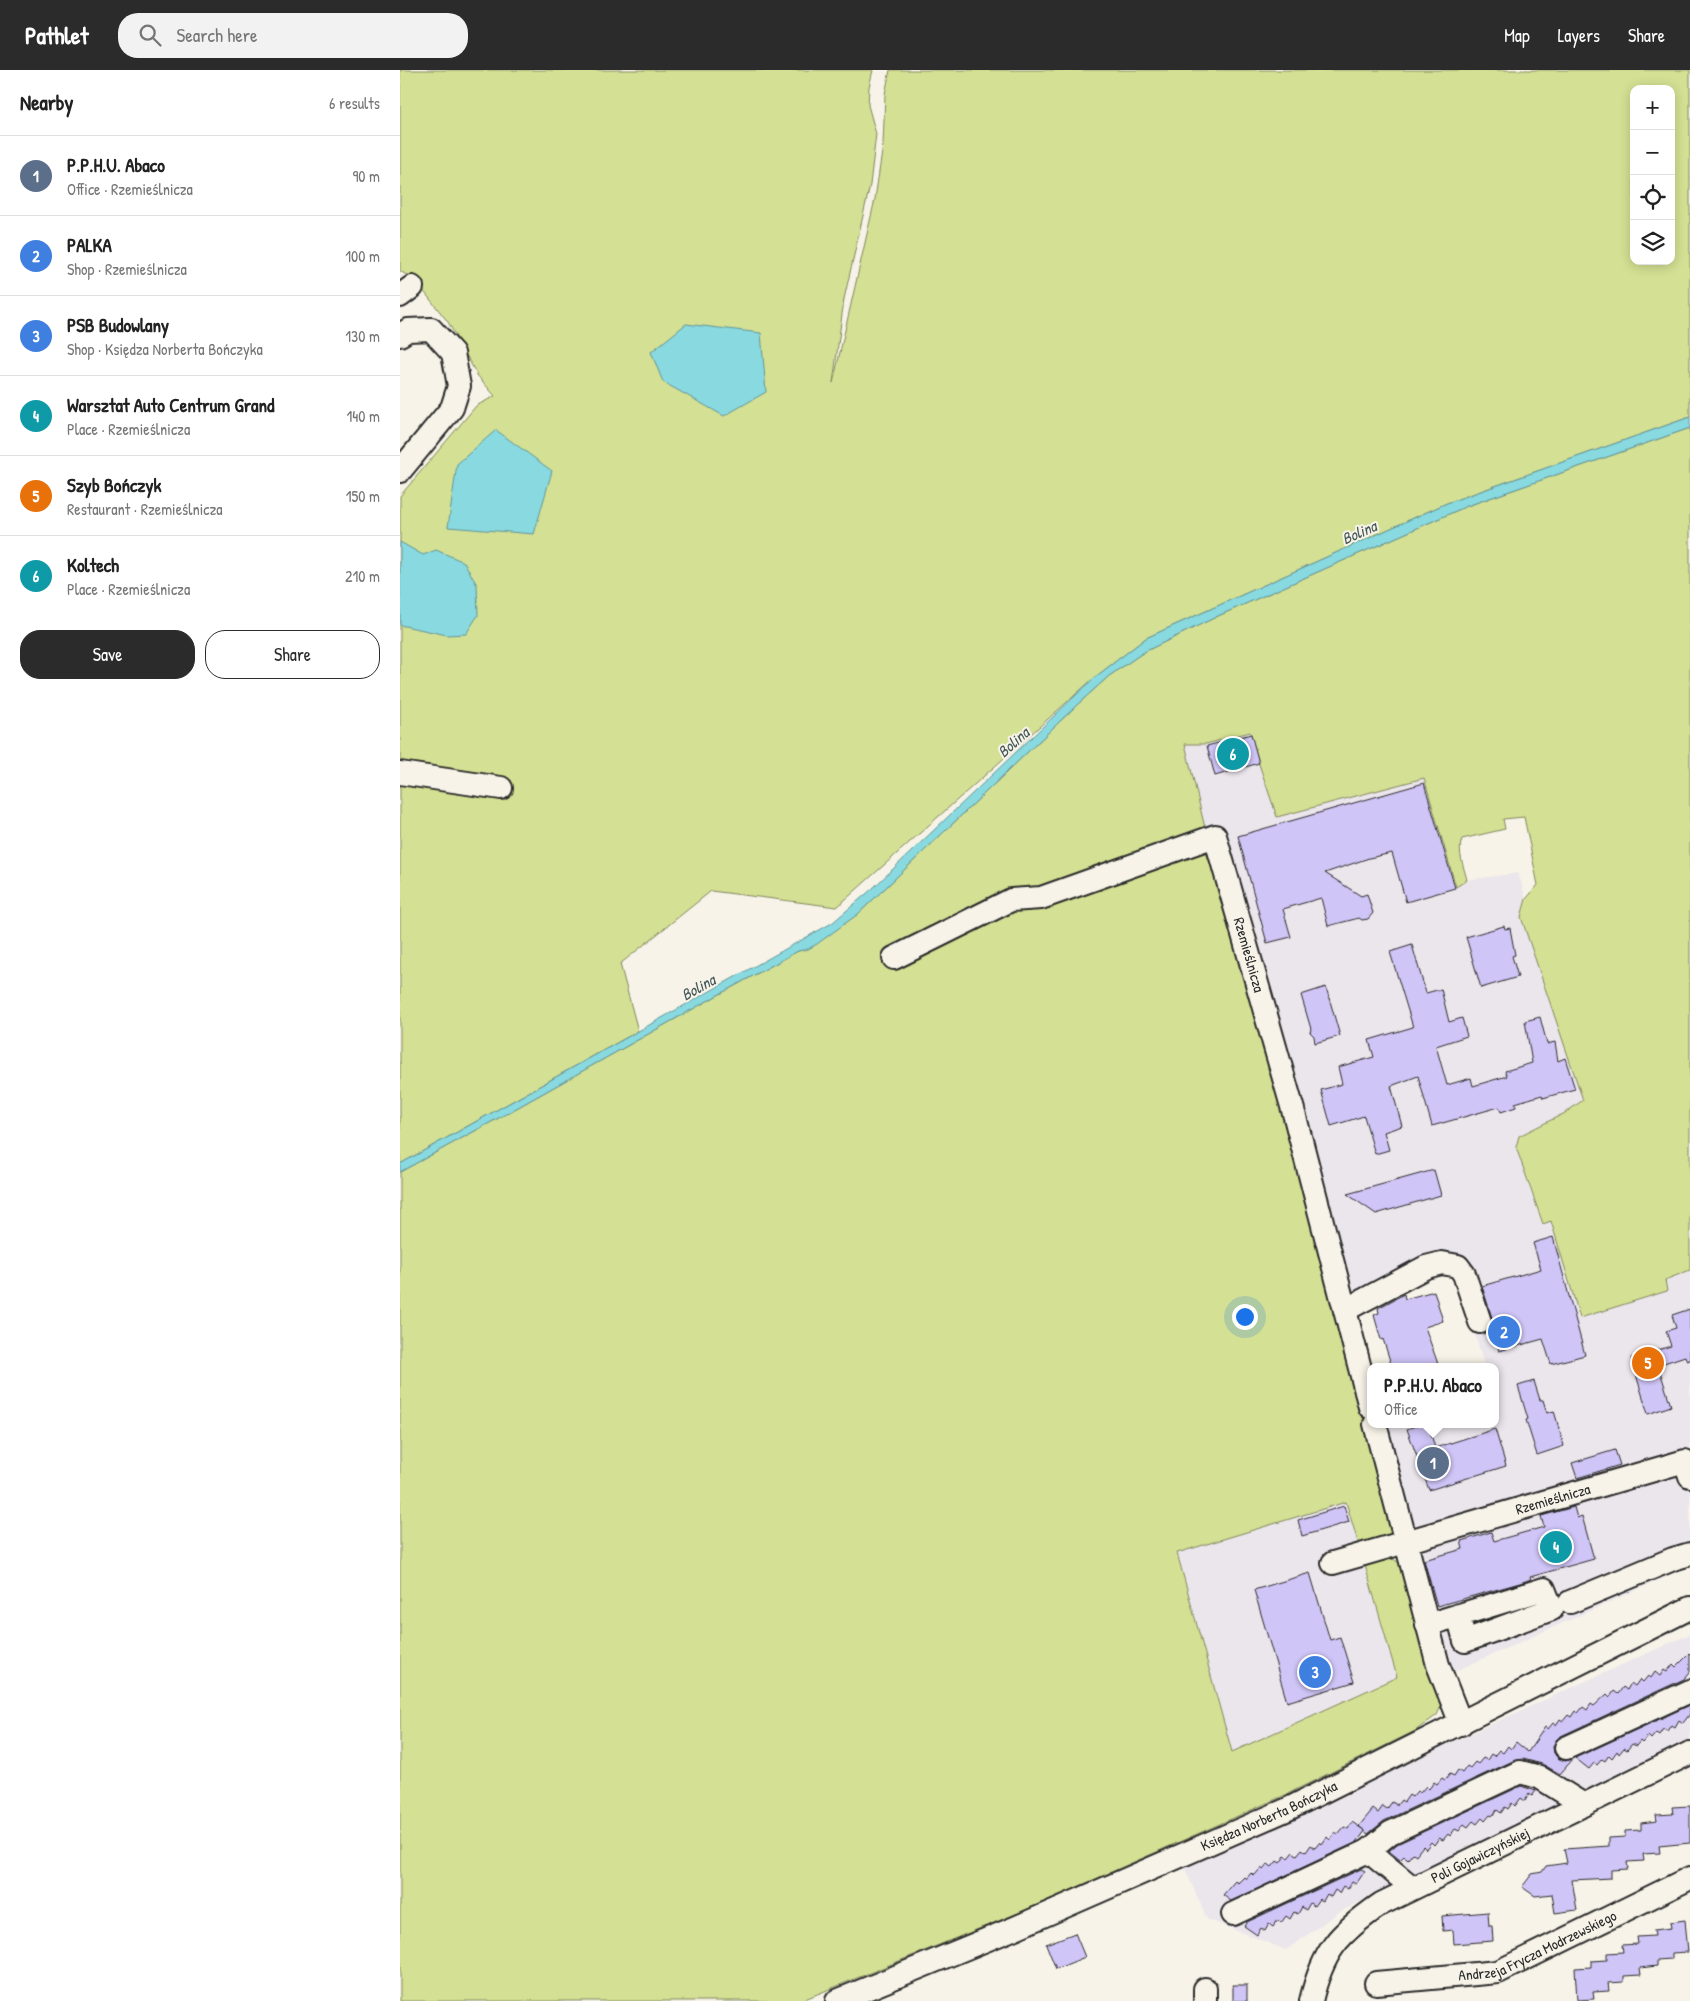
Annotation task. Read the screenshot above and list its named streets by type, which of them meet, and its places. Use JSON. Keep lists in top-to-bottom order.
{
  "streets": {
    "street": [
      "Rzemieślnicza",
      "Księdza Norberta Bończyka",
      "Poli Gojawiczyńskiej",
      "Andrzeja Frycza Modrzewskiego"
    ]
  },
  "water": ["Bolina"],
  "page": {
    "header": "Pathlet",
    "search": "Search here",
    "nav": ["Map", "Layers", "Share"],
    "heading": ["Nearby", "6 results"],
    "map_buttons": ["+", "−"],
    "list": [
      {
        "mark": "1",
        "name": "P.P.H.U. Abaco",
        "note": "Office · Rzemieślnicza",
        "value": "90 m"
      },
      {
        "mark": "2",
        "name": "PALKA",
        "note": "Shop · Rzemieślnicza",
        "value": "100 m"
      },
      {
        "mark": "3",
        "name": "PSB Budowlany",
        "note": "Shop · Księdza Norberta Bończyka",
        "value": "130 m"
      },
      {
        "mark": "4",
        "name": "Warsztat Auto Centrum Grand",
        "note": "Place · Rzemieślnicza",
        "value": "140 m"
      },
      {
        "mark": "5",
        "name": "Szyb Bończyk",
        "note": "Restaurant · Rzemieślnicza",
        "value": "150 m"
      },
      {
        "mark": "6",
        "name": "Koltech",
        "note": "Place · Rzemieślnicza",
        "value": "210 m"
      }
    ],
    "buttons": ["Save", "Share"],
    "pins": [
      "6",
      "2",
      "5",
      "1",
      "4",
      "3"
    ],
    "popup": ["P.P.H.U. Abaco", "Office"]
  }
}
